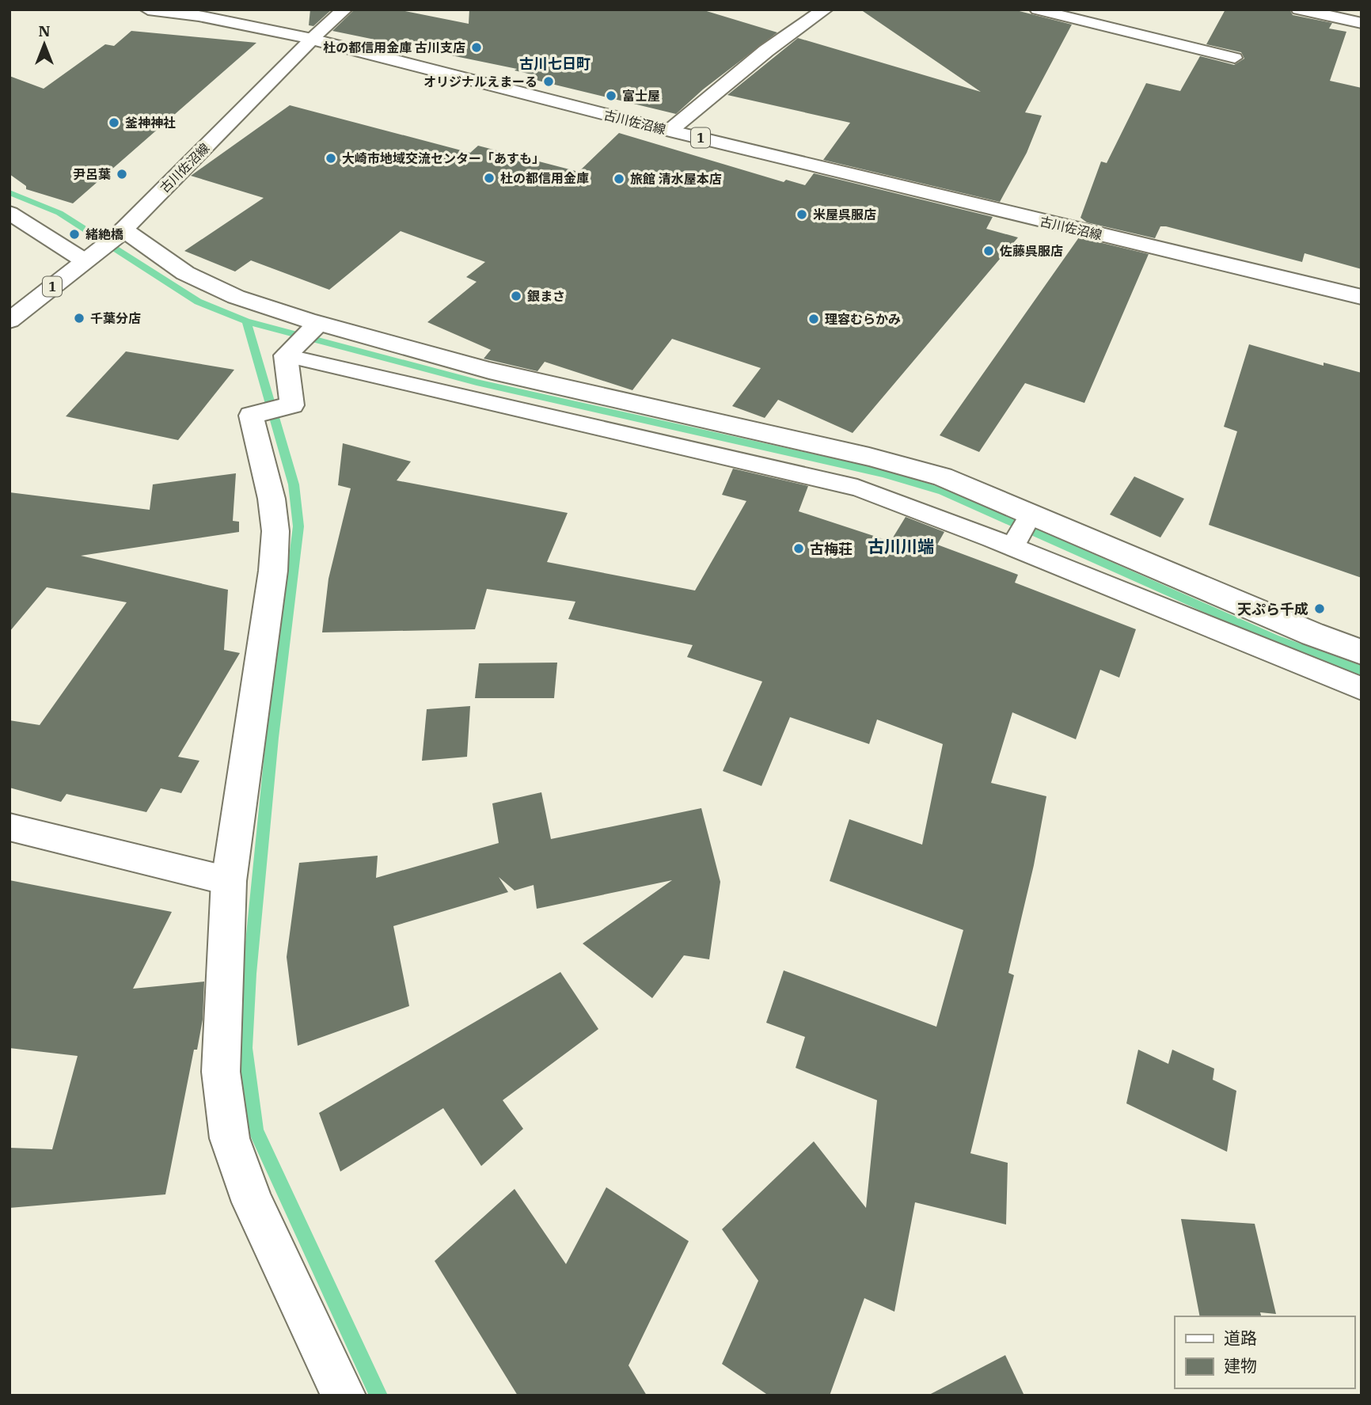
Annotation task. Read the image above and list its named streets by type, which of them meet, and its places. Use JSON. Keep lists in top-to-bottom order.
{
  "streets": {
    "street": ["古川佐沼線", "1"]
  },
  "districts": ["古川七日町", "古川川端"],
  "places": [
    "杜の都信用金庫 古川支店",
    "オリジナルえまーる",
    "富士屋",
    "釜神神社",
    "大崎市地域交流センター「あすも」",
    "尹呂葉",
    "杜の都信用金庫",
    "旅館 清水屋本店",
    "米屋呉服店",
    "緒絶橋",
    "佐藤呉服店",
    "銀まさ",
    "千葉分店",
    "理容むらかみ",
    "古梅荘",
    "天ぷら千成"
  ],
  "legend": ["道路", "建物"],
  "north": "top"
}
